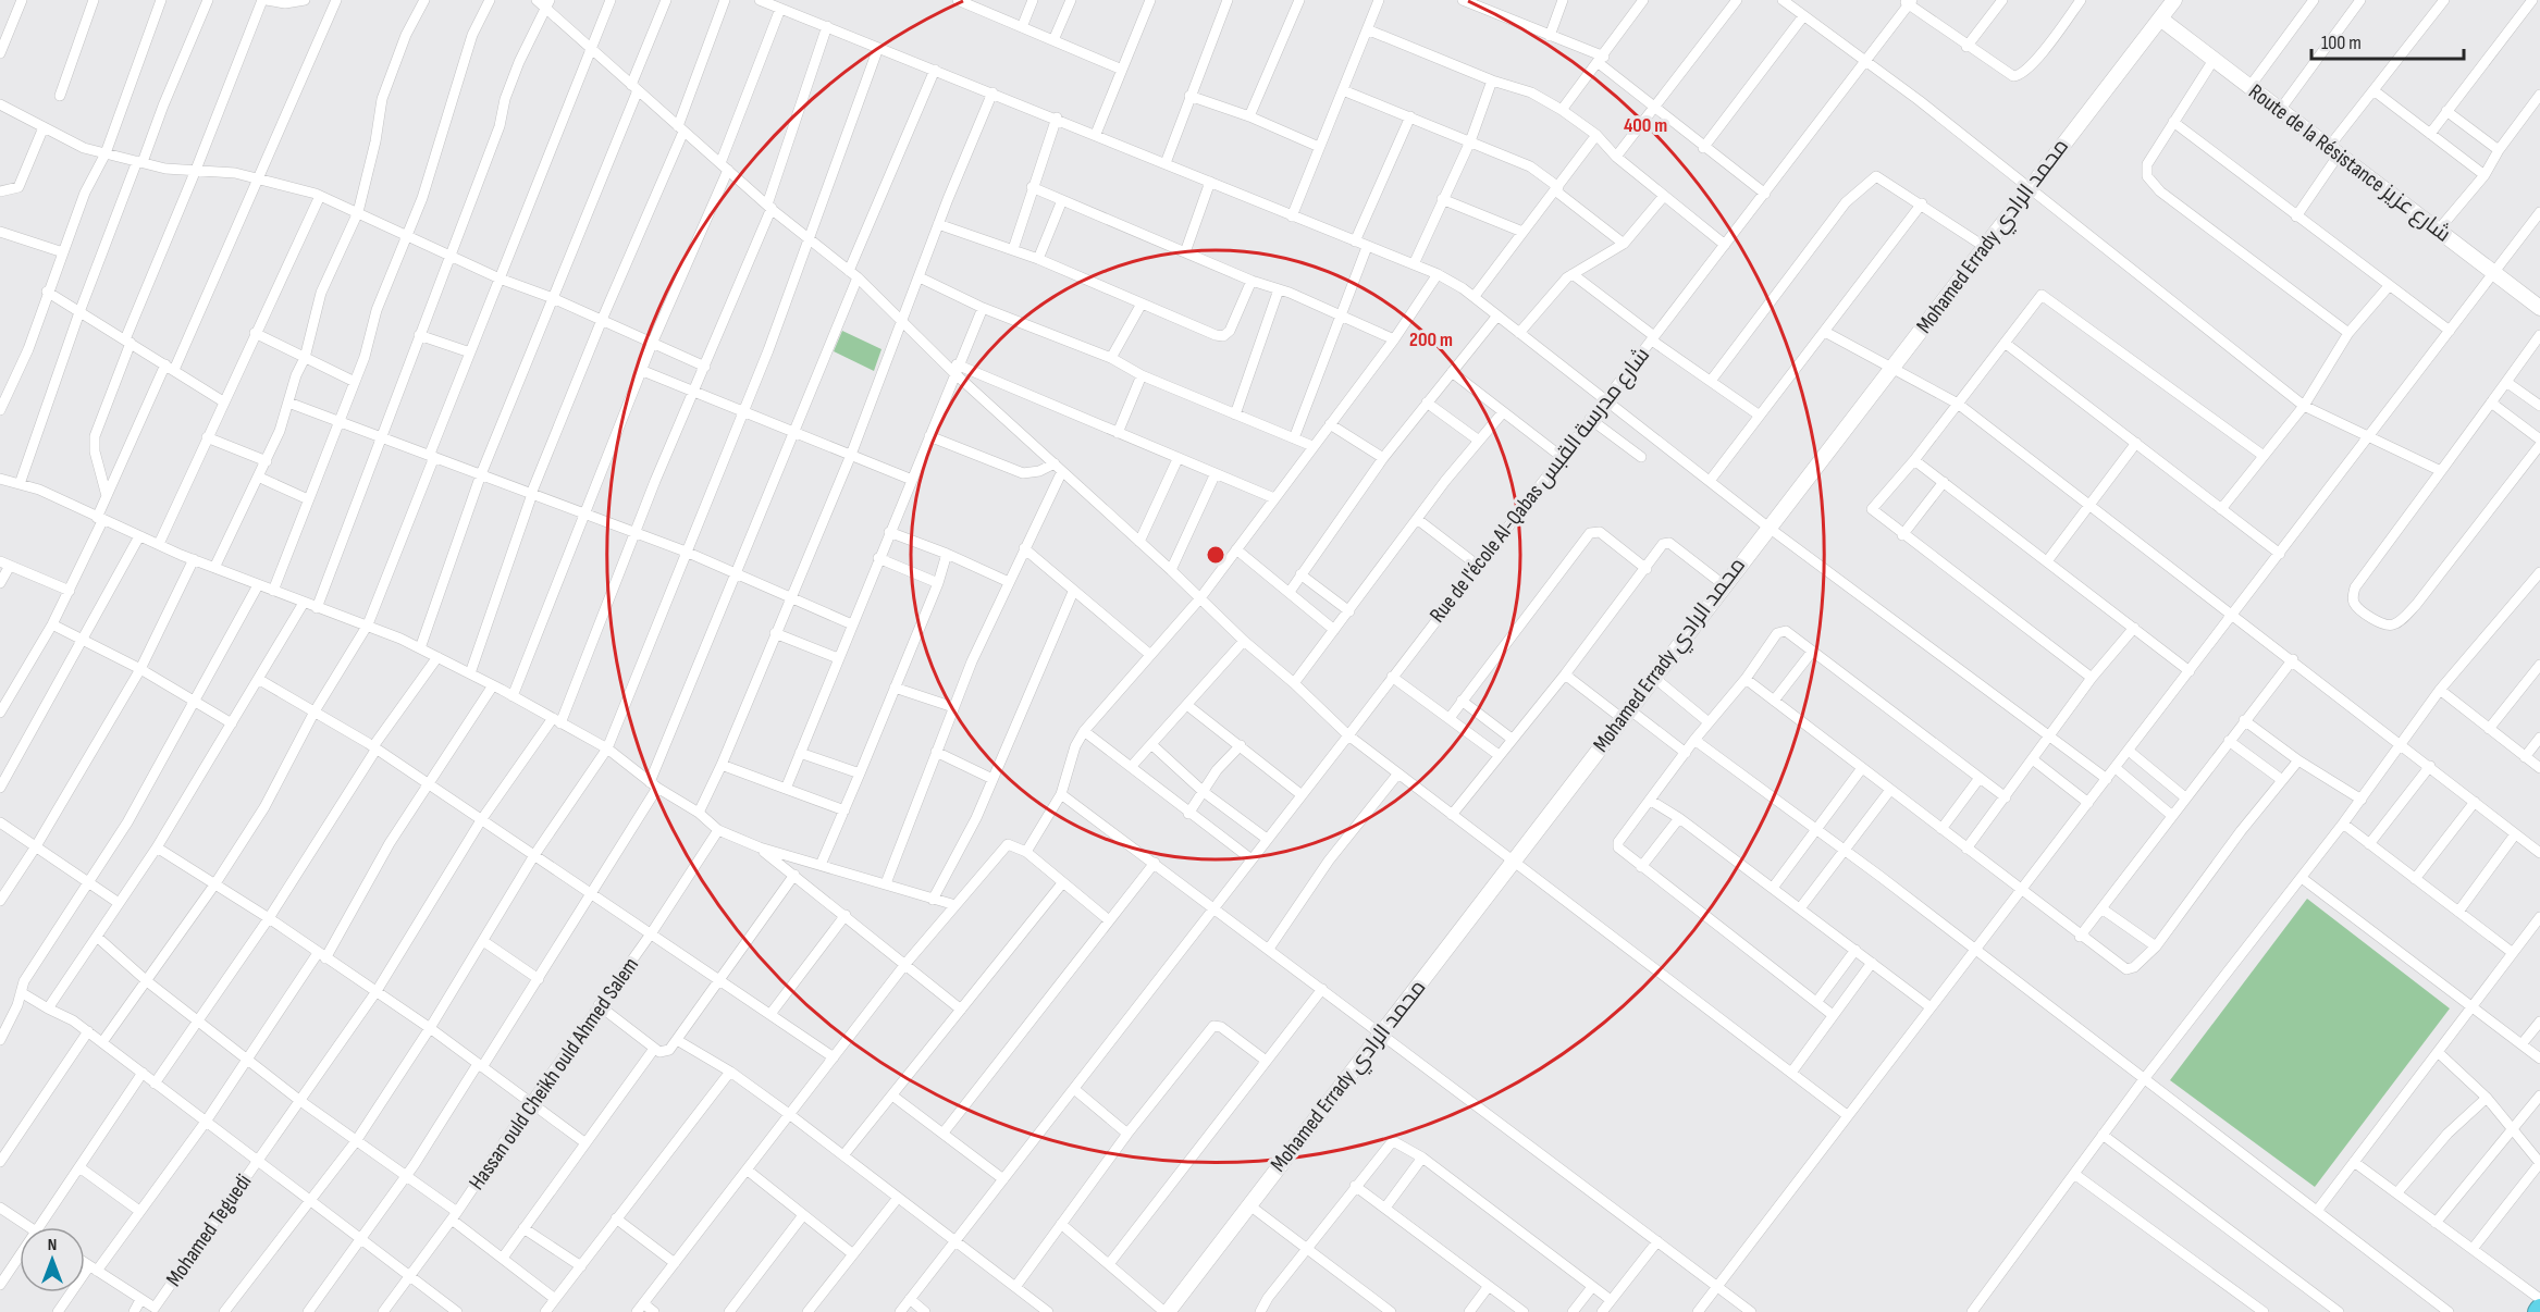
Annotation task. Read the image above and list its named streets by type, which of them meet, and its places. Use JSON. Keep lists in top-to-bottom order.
{
  "streets": {
    "street": [
      "Route de la Résistance شارع عزيز",
      "Mohamed Errady محمد الرادي",
      "Rue de l'école Al-Qabas شارع مدرسة القبس",
      "Hassan ould Cheikh ould Ahmed Salem",
      "Mohamed Teguedi"
    ]
  },
  "crossings": [
    ["Route de la Résistance شارع عزيز", "Mohamed Errady محمد الرادي"]
  ],
  "scale_bar": "100 m",
  "north": "top",
  "rings": ["400 m", "200 m"]
}
